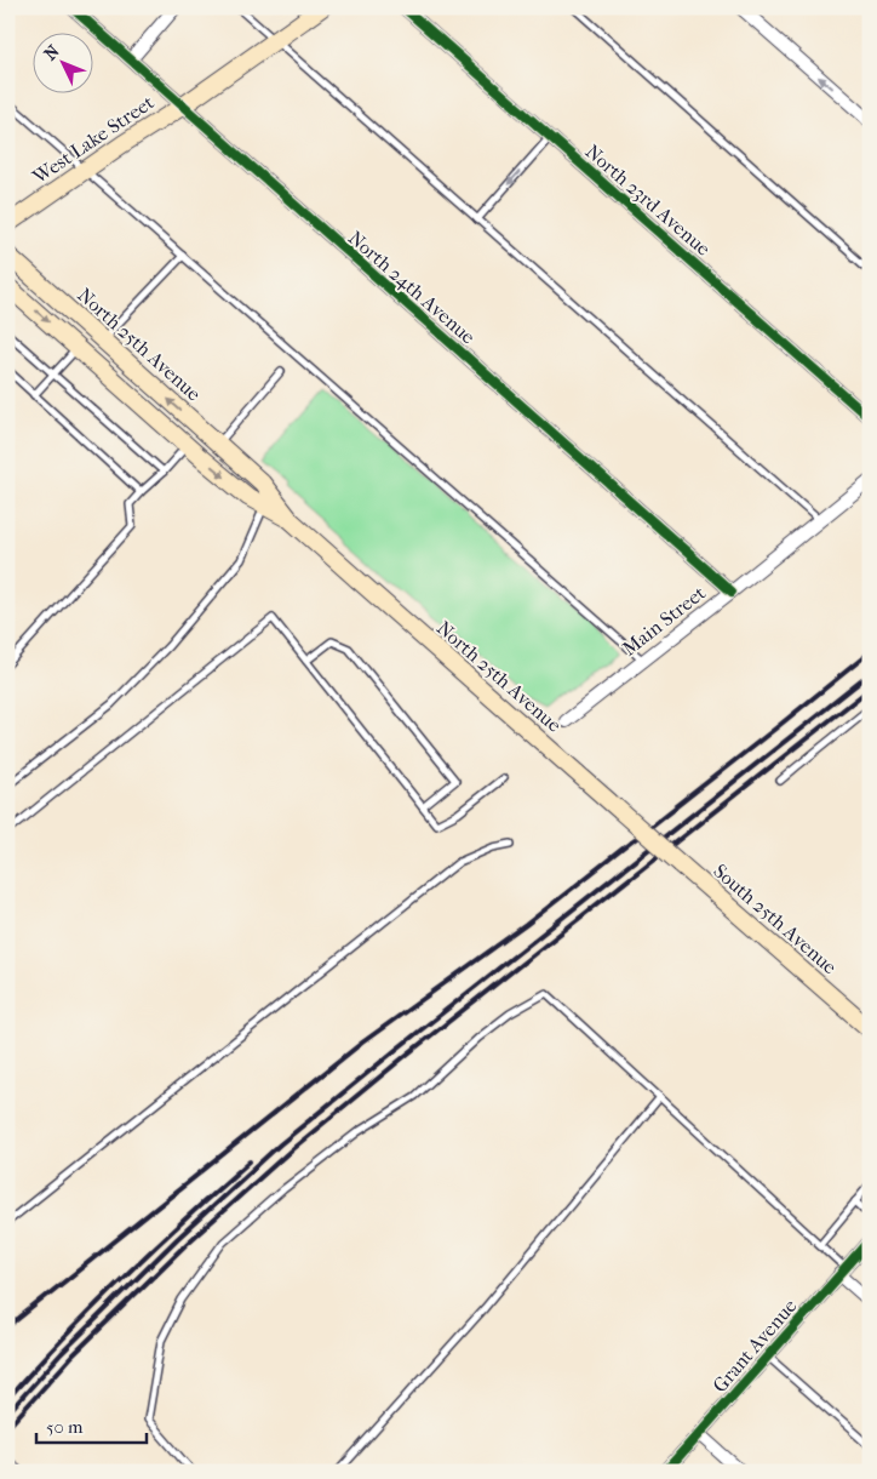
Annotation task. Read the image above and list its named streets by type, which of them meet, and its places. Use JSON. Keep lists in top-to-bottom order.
{
  "streets": {
    "main road": ["West Lake Street", "North 25th Avenue", "South 25th Avenue"],
    "street": [
      "North 23rd Avenue",
      "North 24th Avenue",
      "Main Street",
      "Grant Avenue"
    ]
  },
  "crossings": [
    ["West Lake Street", "North 24th Avenue"],
    ["North 24th Avenue", "Main Street"],
    ["North 25th Avenue", "South 25th Avenue"]
  ],
  "scale_bar": "50 m",
  "north": "top left"
}
